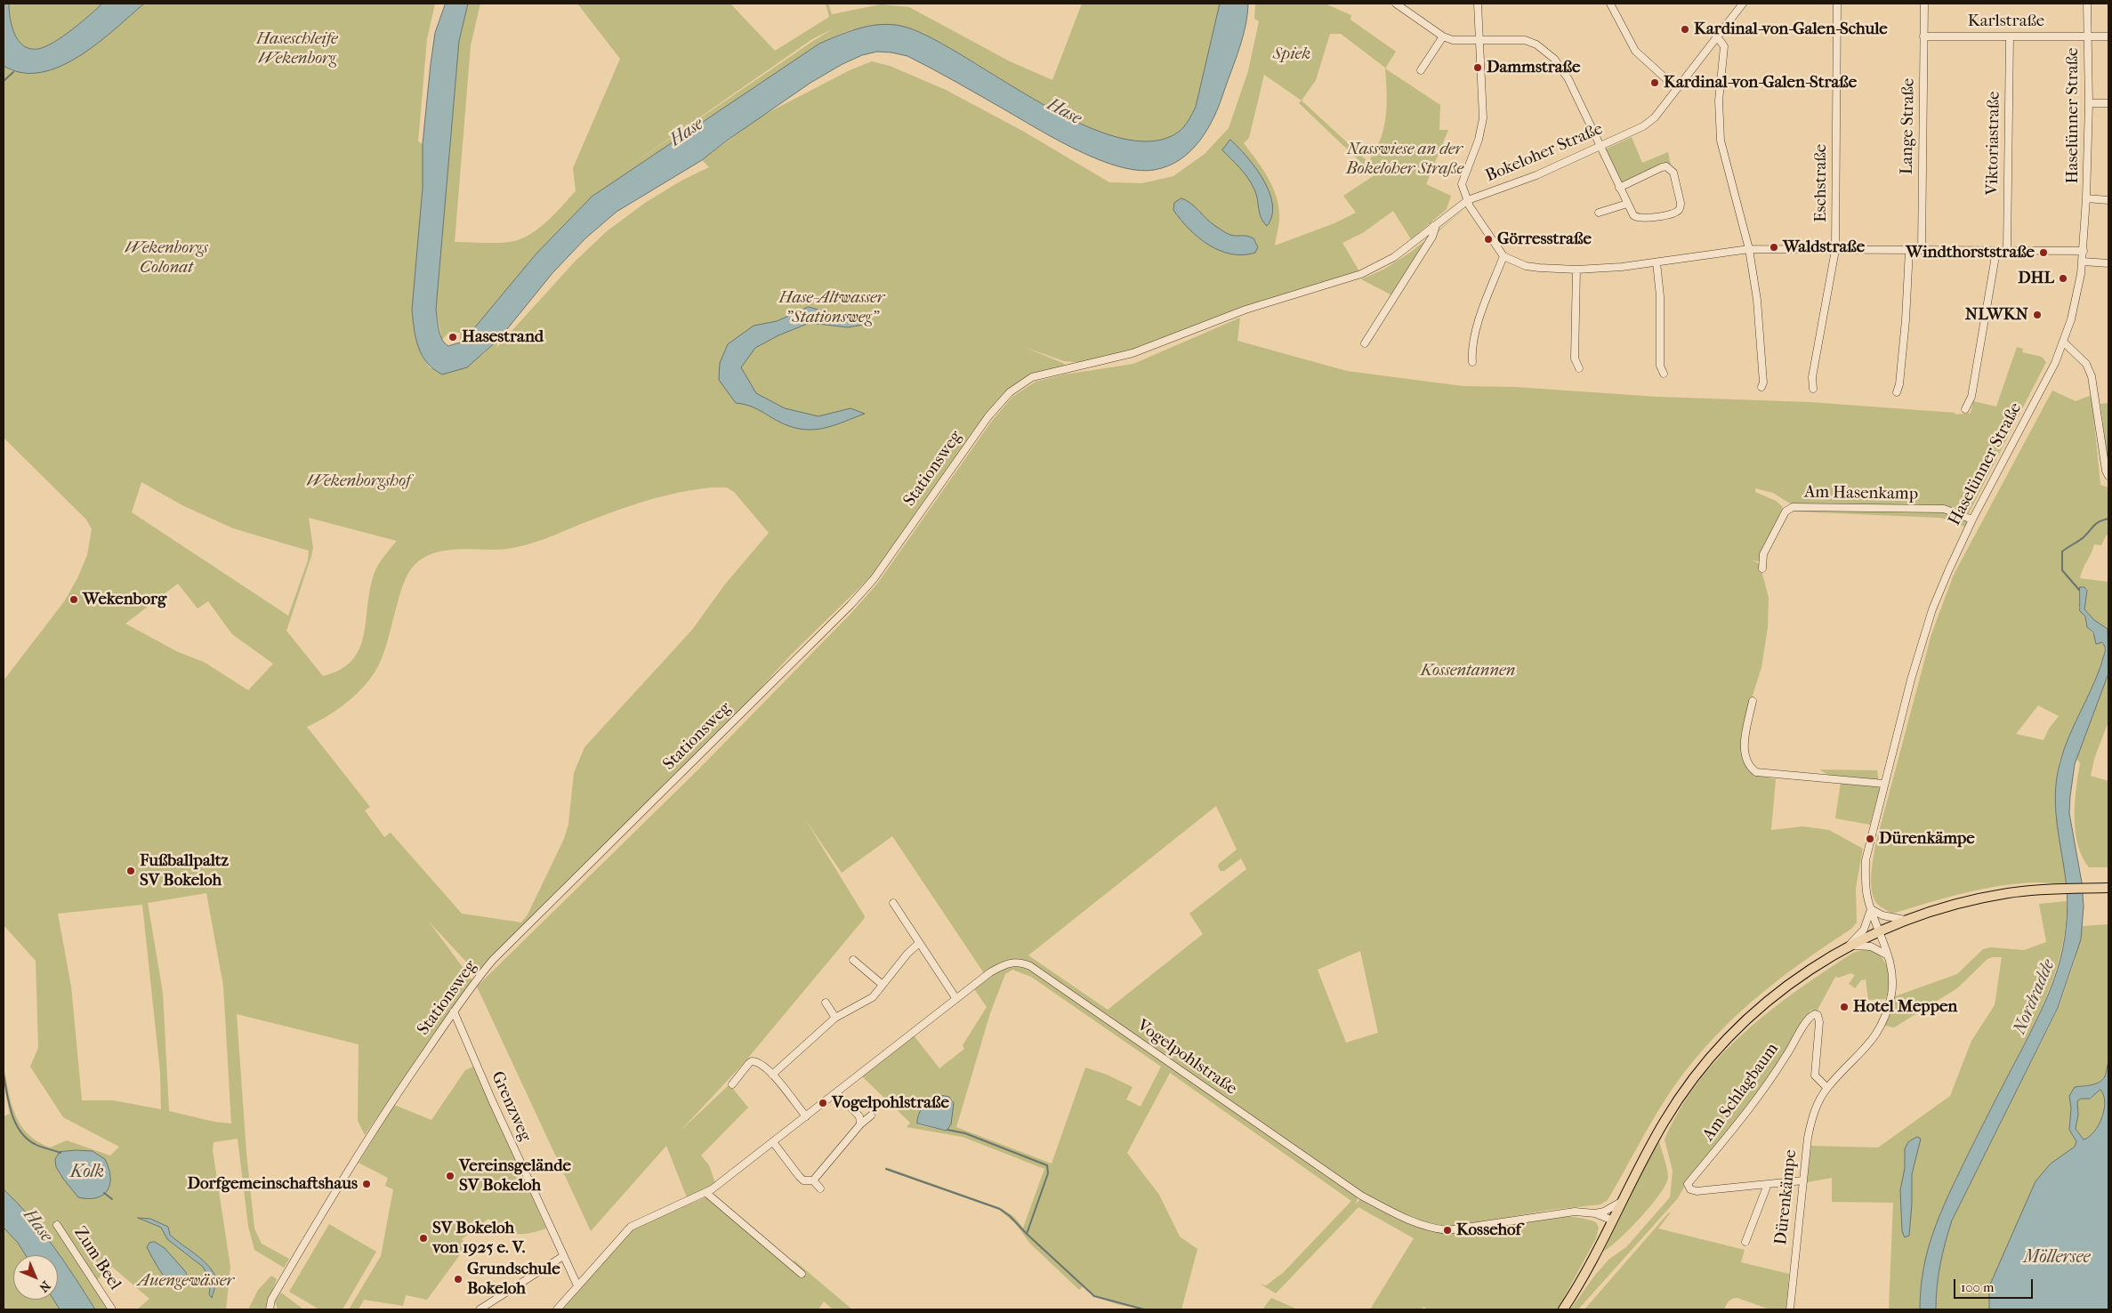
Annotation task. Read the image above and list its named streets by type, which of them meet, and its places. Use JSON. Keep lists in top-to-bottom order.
{
  "streets": {
    "street": [
      "Karlstraße",
      "Haselünner Straße",
      "Lange Straße",
      "Viktoriastraße",
      "Bokeloher Straße",
      "Eschstraße",
      "Stationsweg",
      "Am Hasenkamp",
      "Vogelpohlstraße",
      "Am Schlagbaum",
      "Grenzweg",
      "Dürenkämpe",
      "Zum Beel"
    ]
  },
  "crossings": [
    ["Karlstraße", "Haselünner Straße"],
    ["Karlstraße", "Lange Straße"],
    ["Karlstraße", "Viktoriastraße"],
    ["Haselünner Straße", "Am Hasenkamp"],
    ["Haselünner Straße", "Dürenkämpe"],
    ["Bokeloher Straße", "Stationsweg"],
    ["Stationsweg", "Grenzweg"],
    ["Vogelpohlstraße", "Grenzweg"],
    ["Am Schlagbaum", "Dürenkämpe"]
  ],
  "water": [
    "Hase",
    "Nordradde",
    "Kolk",
    "Möllersee"
  ],
  "parks": [
    "Haseschleife Wekenborg",
    "Spiek",
    "Nasswiese an der Bokeloher Straße",
    "Wekenborgs Colonat",
    "Hase-Altwasser \"Stationsweg\"",
    "Wekenborgshof",
    "Kossentannen",
    "Auengewässer"
  ],
  "places": [
    "Kardinal-von-Galen-Schule",
    "Dammstraße",
    "Kardinal-von-Galen-Straße",
    "Görresstraße",
    "Waldstraße",
    "Windthorststraße",
    "DHL",
    "NLWKN",
    "Hasestrand",
    "Wekenborg",
    "Dürenkämpe",
    "Fußballpaltz SV Bokeloh",
    "Hotel Meppen",
    "Vogelpohlstraße",
    "Vereinsgelände SV Bokeloh",
    "Dorfgemeinschaftshaus",
    "Kossehof",
    "SV Bokeloh von 1925 e. V.",
    "Grundschule Bokeloh"
  ],
  "scale_bar": "100 m",
  "north": "bottom right"
}
